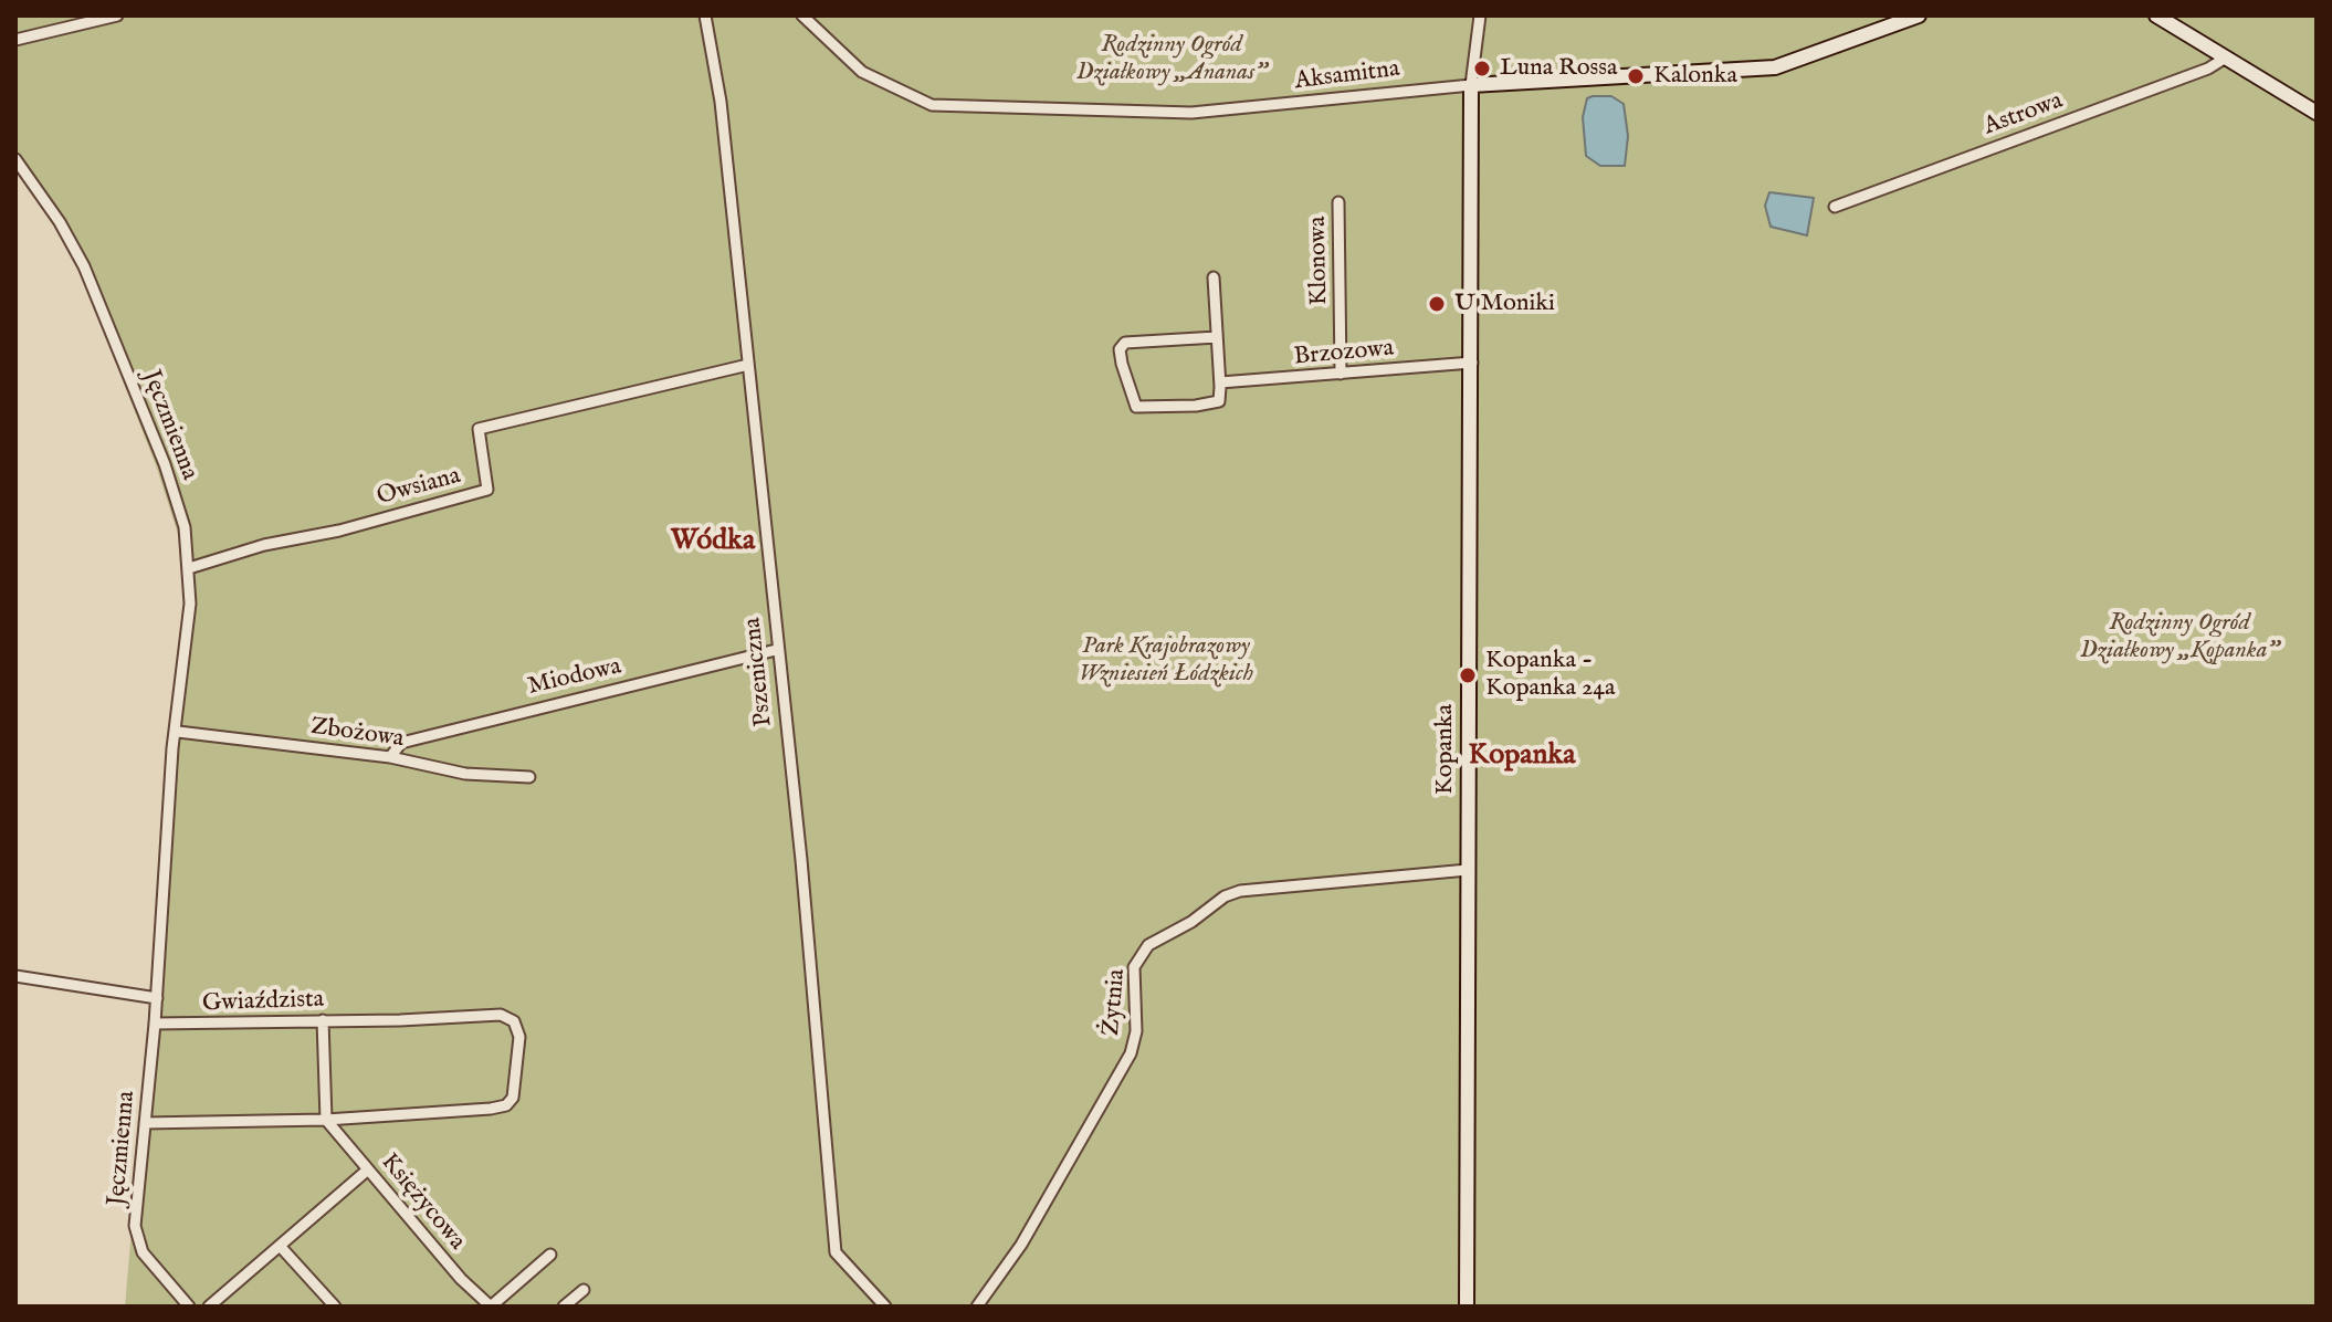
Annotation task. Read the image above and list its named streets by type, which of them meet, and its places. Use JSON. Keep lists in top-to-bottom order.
{
  "streets": {
    "street": [
      "Aksamitna",
      "Astrowa",
      "Klonowa",
      "Brzozowa",
      "Jęczmienna",
      "Owsiana",
      "Pszeniczna",
      "Miodowa",
      "Zbożowa",
      "Kopanka",
      "Gwiaździsta",
      "Żytnia",
      "Księżycowa"
    ]
  },
  "crossings": [
    ["Aksamitna", "Kopanka"],
    ["Klonowa", "Brzozowa"],
    ["Brzozowa", "Kopanka"],
    ["Jęczmienna", "Owsiana"],
    ["Jęczmienna", "Zbożowa"],
    ["Jęczmienna", "Gwiaździsta"],
    ["Owsiana", "Pszeniczna"],
    ["Pszeniczna", "Miodowa"],
    ["Miodowa", "Zbożowa"],
    ["Kopanka", "Żytnia"],
    ["Gwiaździsta", "Księżycowa"]
  ],
  "districts": ["Wódka", "Kopanka"],
  "parks": ["Rodzinny Ogród Działkowy „Ananas”", "Rodzinny Ogród Działkowy „Kopanka”", "Park Krajobrazowy Wzniesień Łódzkich"],
  "places": [
    "Luna Rossa",
    "Kalonka",
    "U Moniki",
    "Kopanka - Kopanka 24a"
  ]
}
